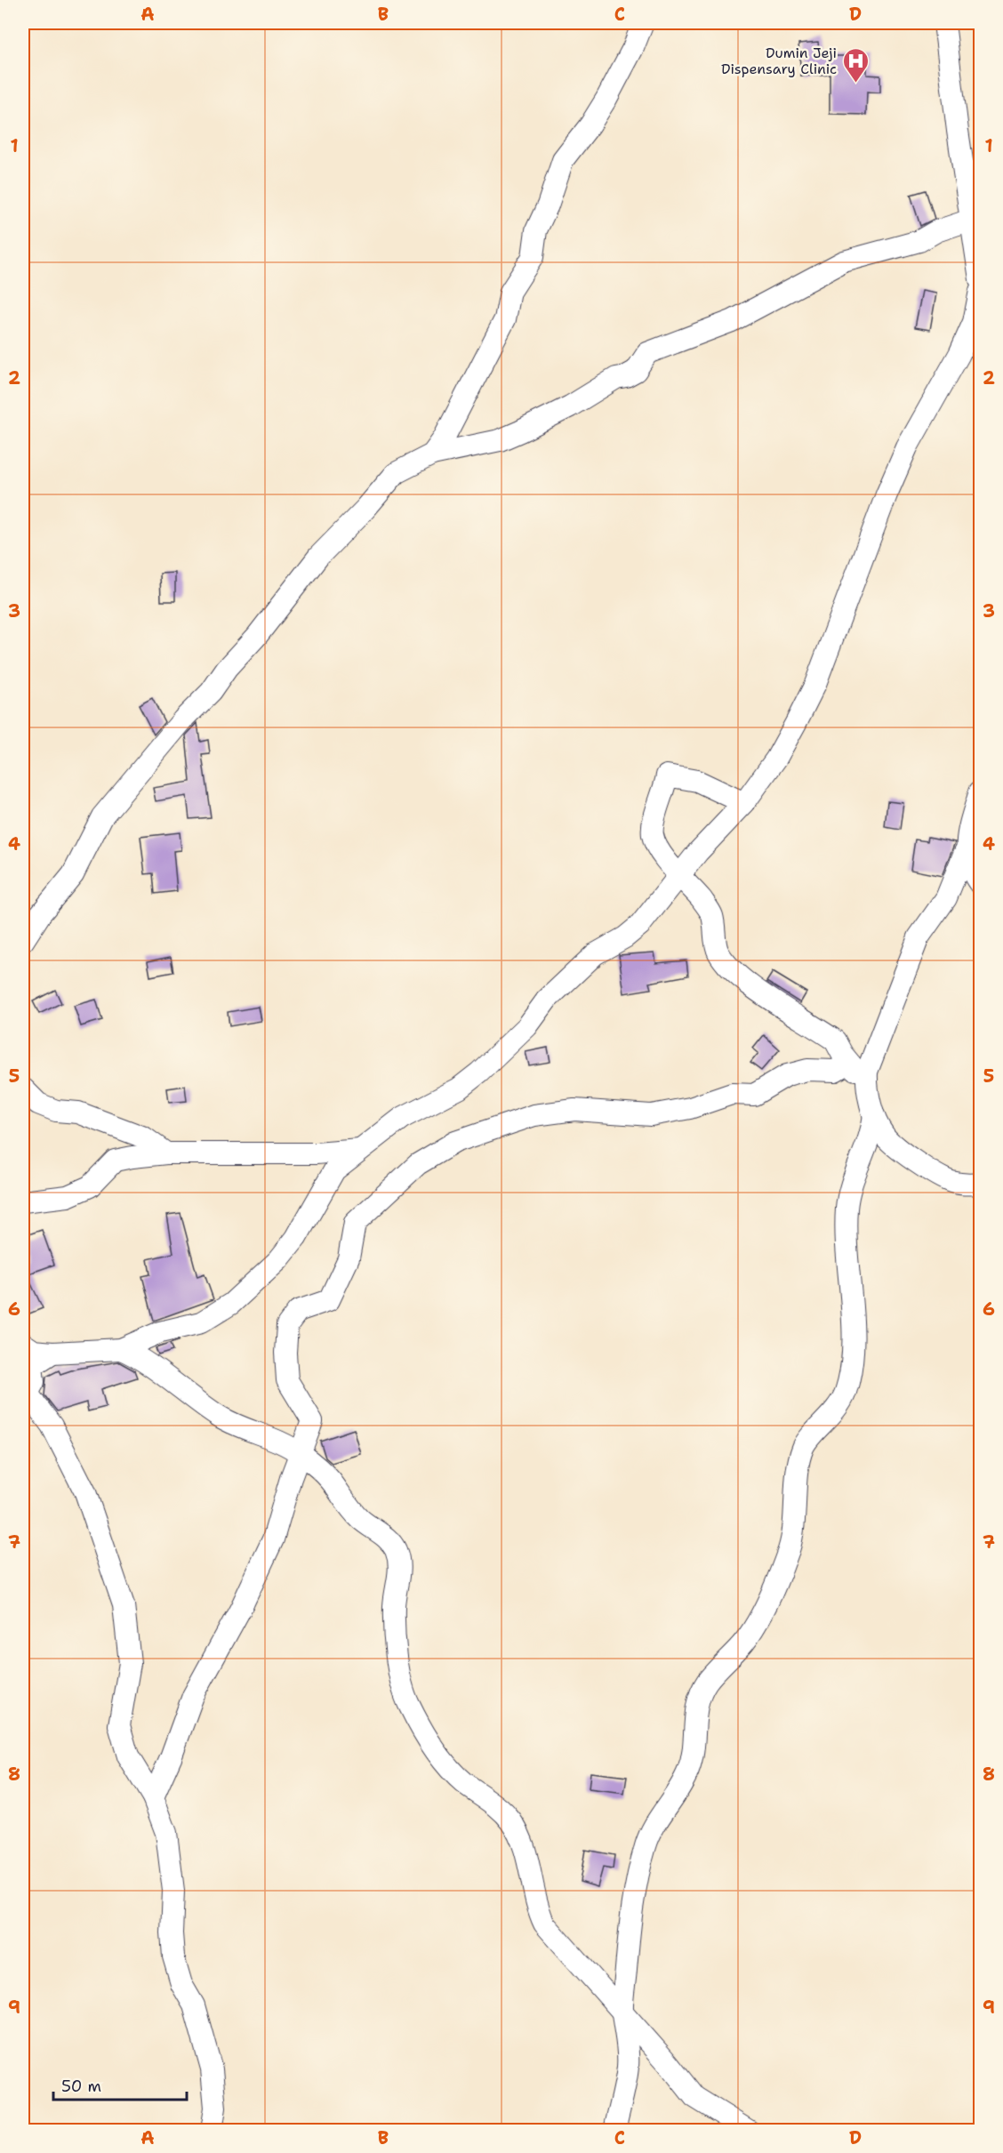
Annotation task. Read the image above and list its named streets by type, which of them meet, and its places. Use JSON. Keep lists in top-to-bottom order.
{
  "places": {
    "hospital": ["Dumin Jeji Dispensary Clinic"]
  },
  "scale_bar": "50 m",
  "grid": {
    "columns": [
      "A",
      "B",
      "C",
      "D"
    ],
    "rows": [
      "1",
      "2",
      "3",
      "4",
      "5",
      "6",
      "7",
      "8",
      "9"
    ]
  }
}
